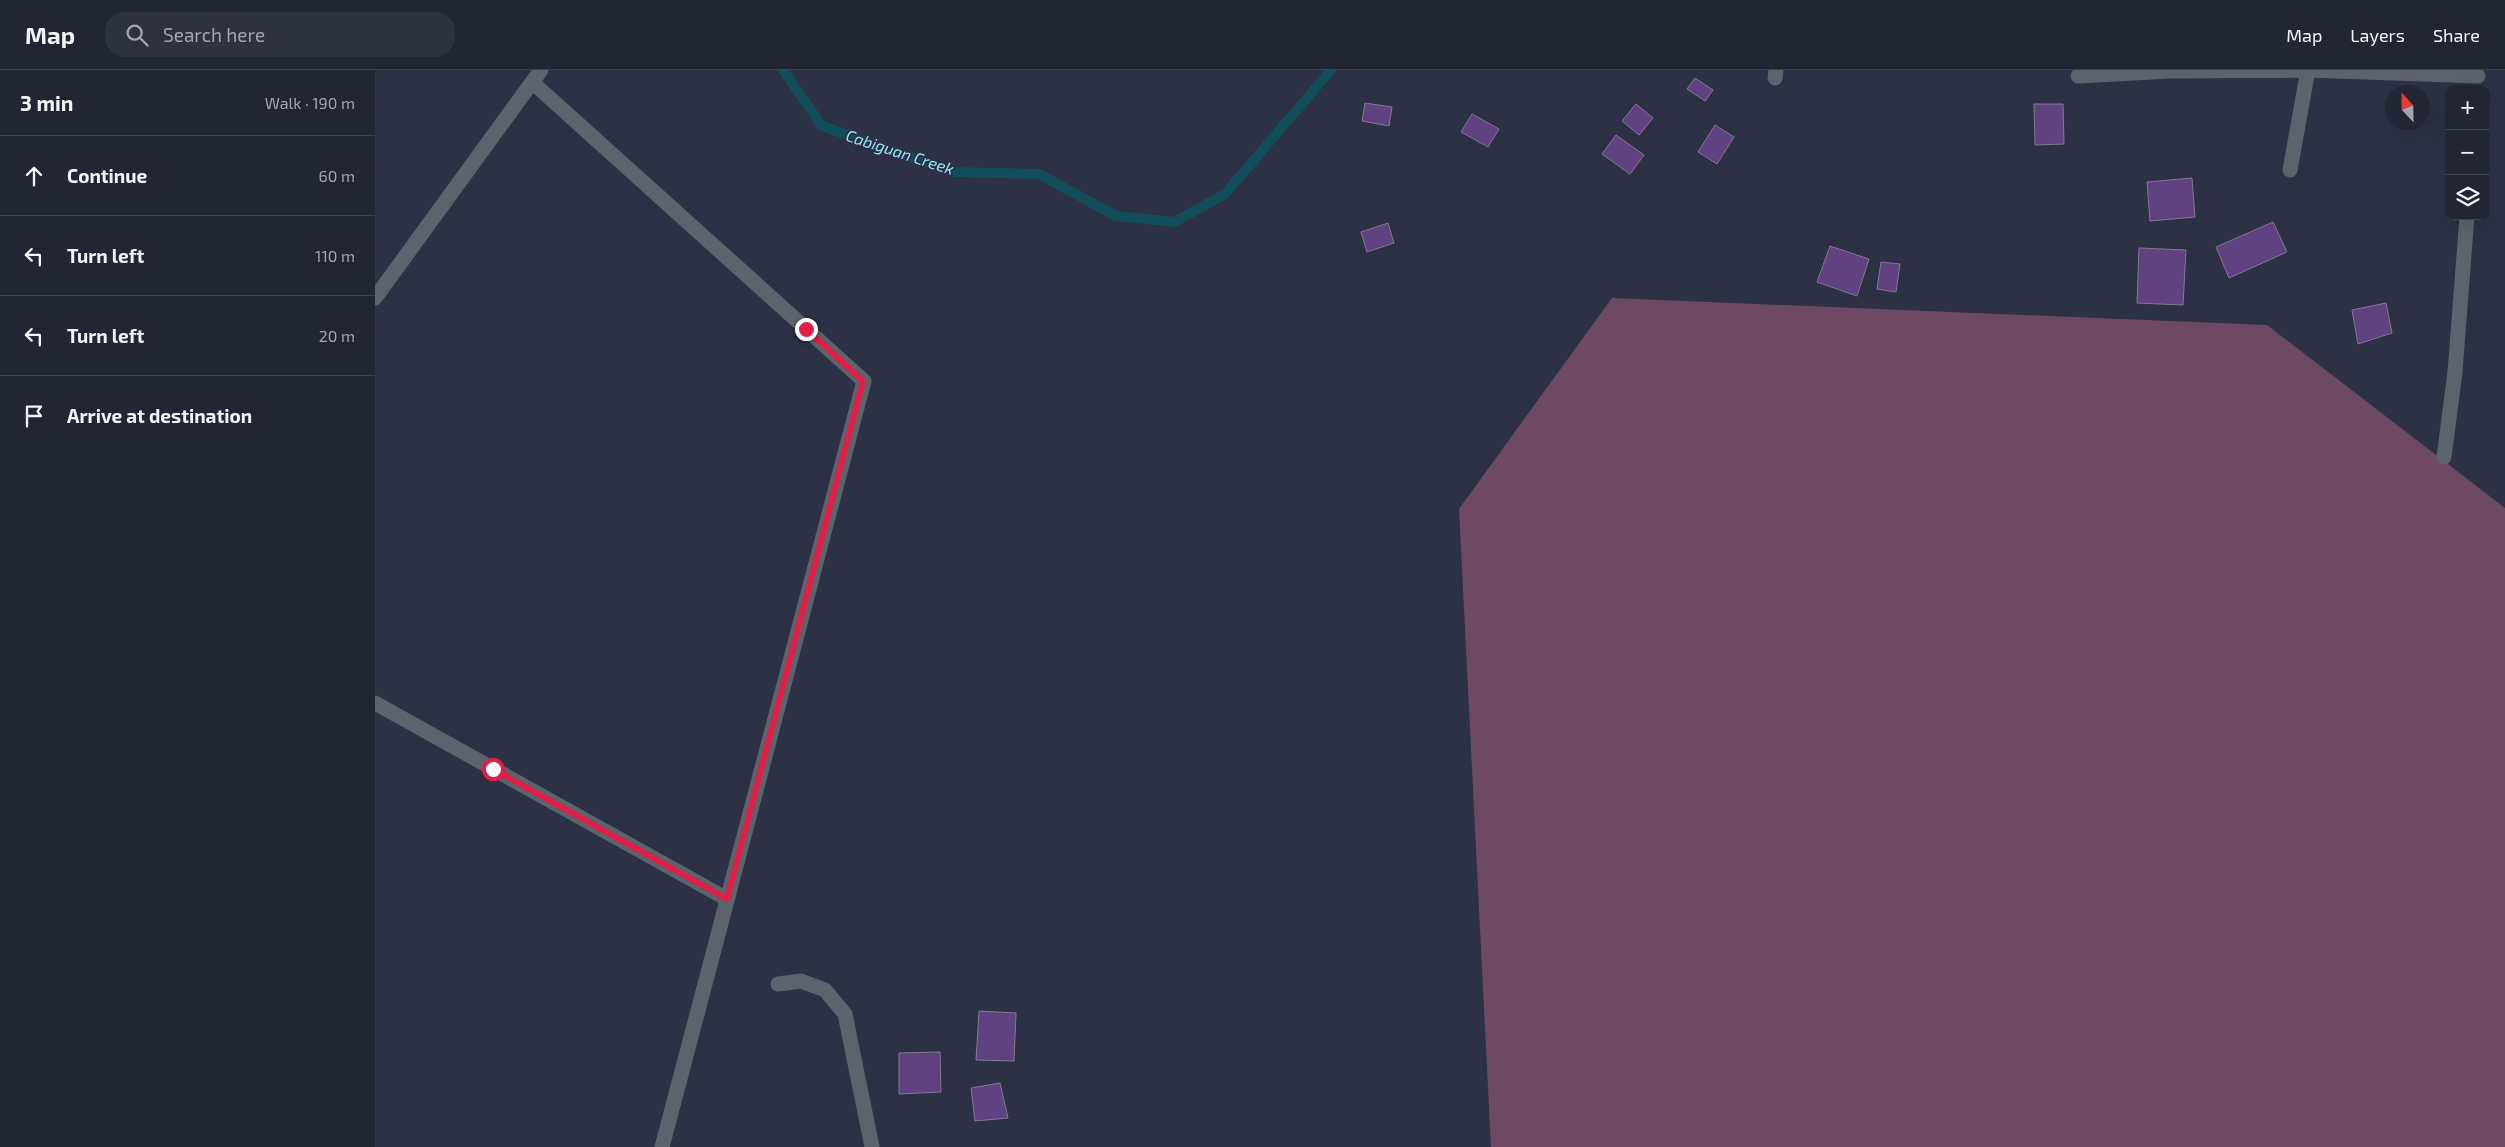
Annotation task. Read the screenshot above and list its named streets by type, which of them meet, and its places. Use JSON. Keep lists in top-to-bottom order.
{
  "water": ["Cabiguan Creek"],
  "north": "top",
  "page": {
    "header": "Map",
    "search": "Search here",
    "nav": ["Map", "Layers", "Share"],
    "heading": ["3 min", "Walk · 190 m"],
    "map_buttons": ["+", "−"],
    "list": [
      ["Continue", "60 m"],
      ["Turn left", "110 m"],
      ["Turn left", "20 m"],
      "Arrive at destination"
    ]
  }
}
